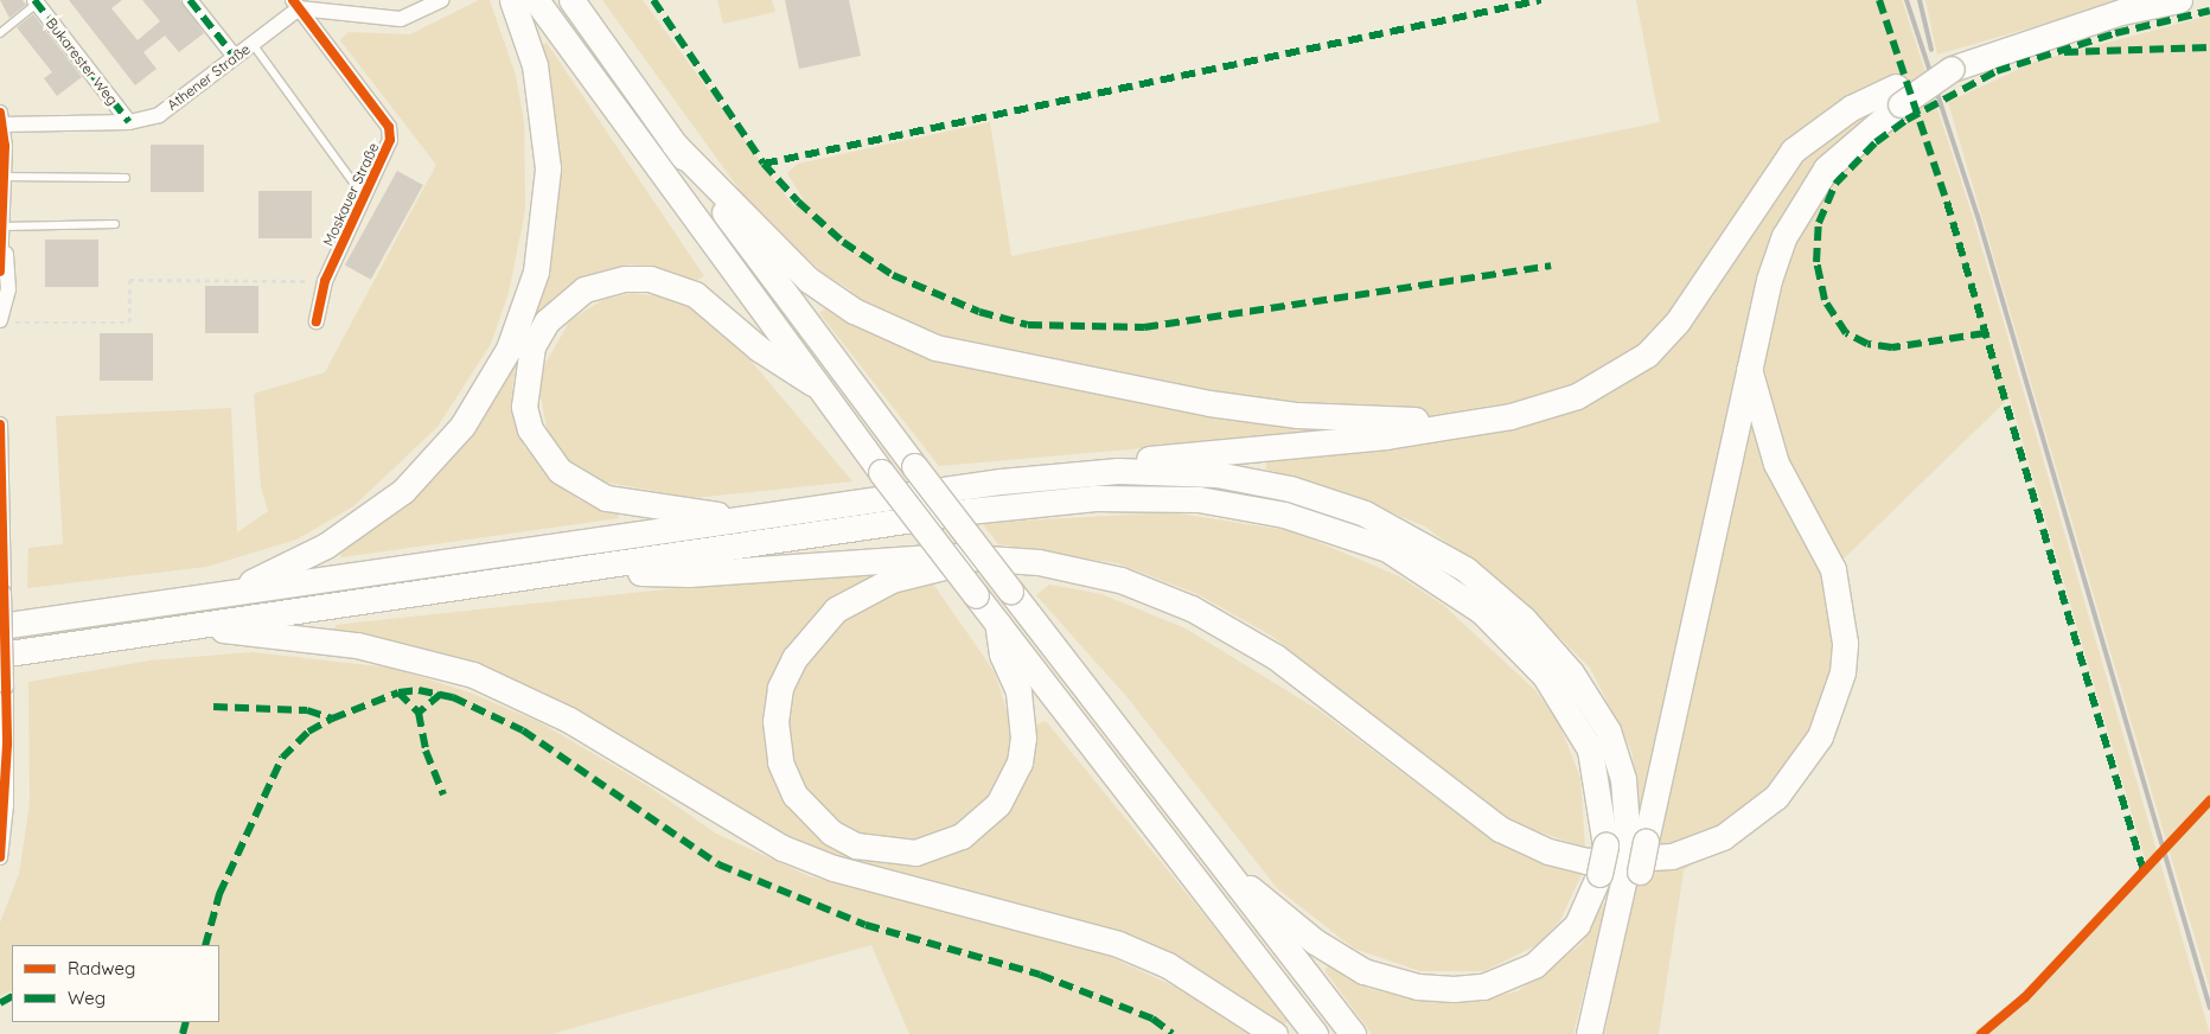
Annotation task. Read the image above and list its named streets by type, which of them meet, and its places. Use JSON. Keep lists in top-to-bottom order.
{
  "streets": {
    "street": ["Bukarester Weg", "Athener Straße", "Moskauer Straße"]
  },
  "crossings": [
    ["Bukarester Weg", "Athener Straße"],
    ["Athener Straße", "Moskauer Straße"]
  ],
  "legend": ["Radweg", "Weg"]
}
